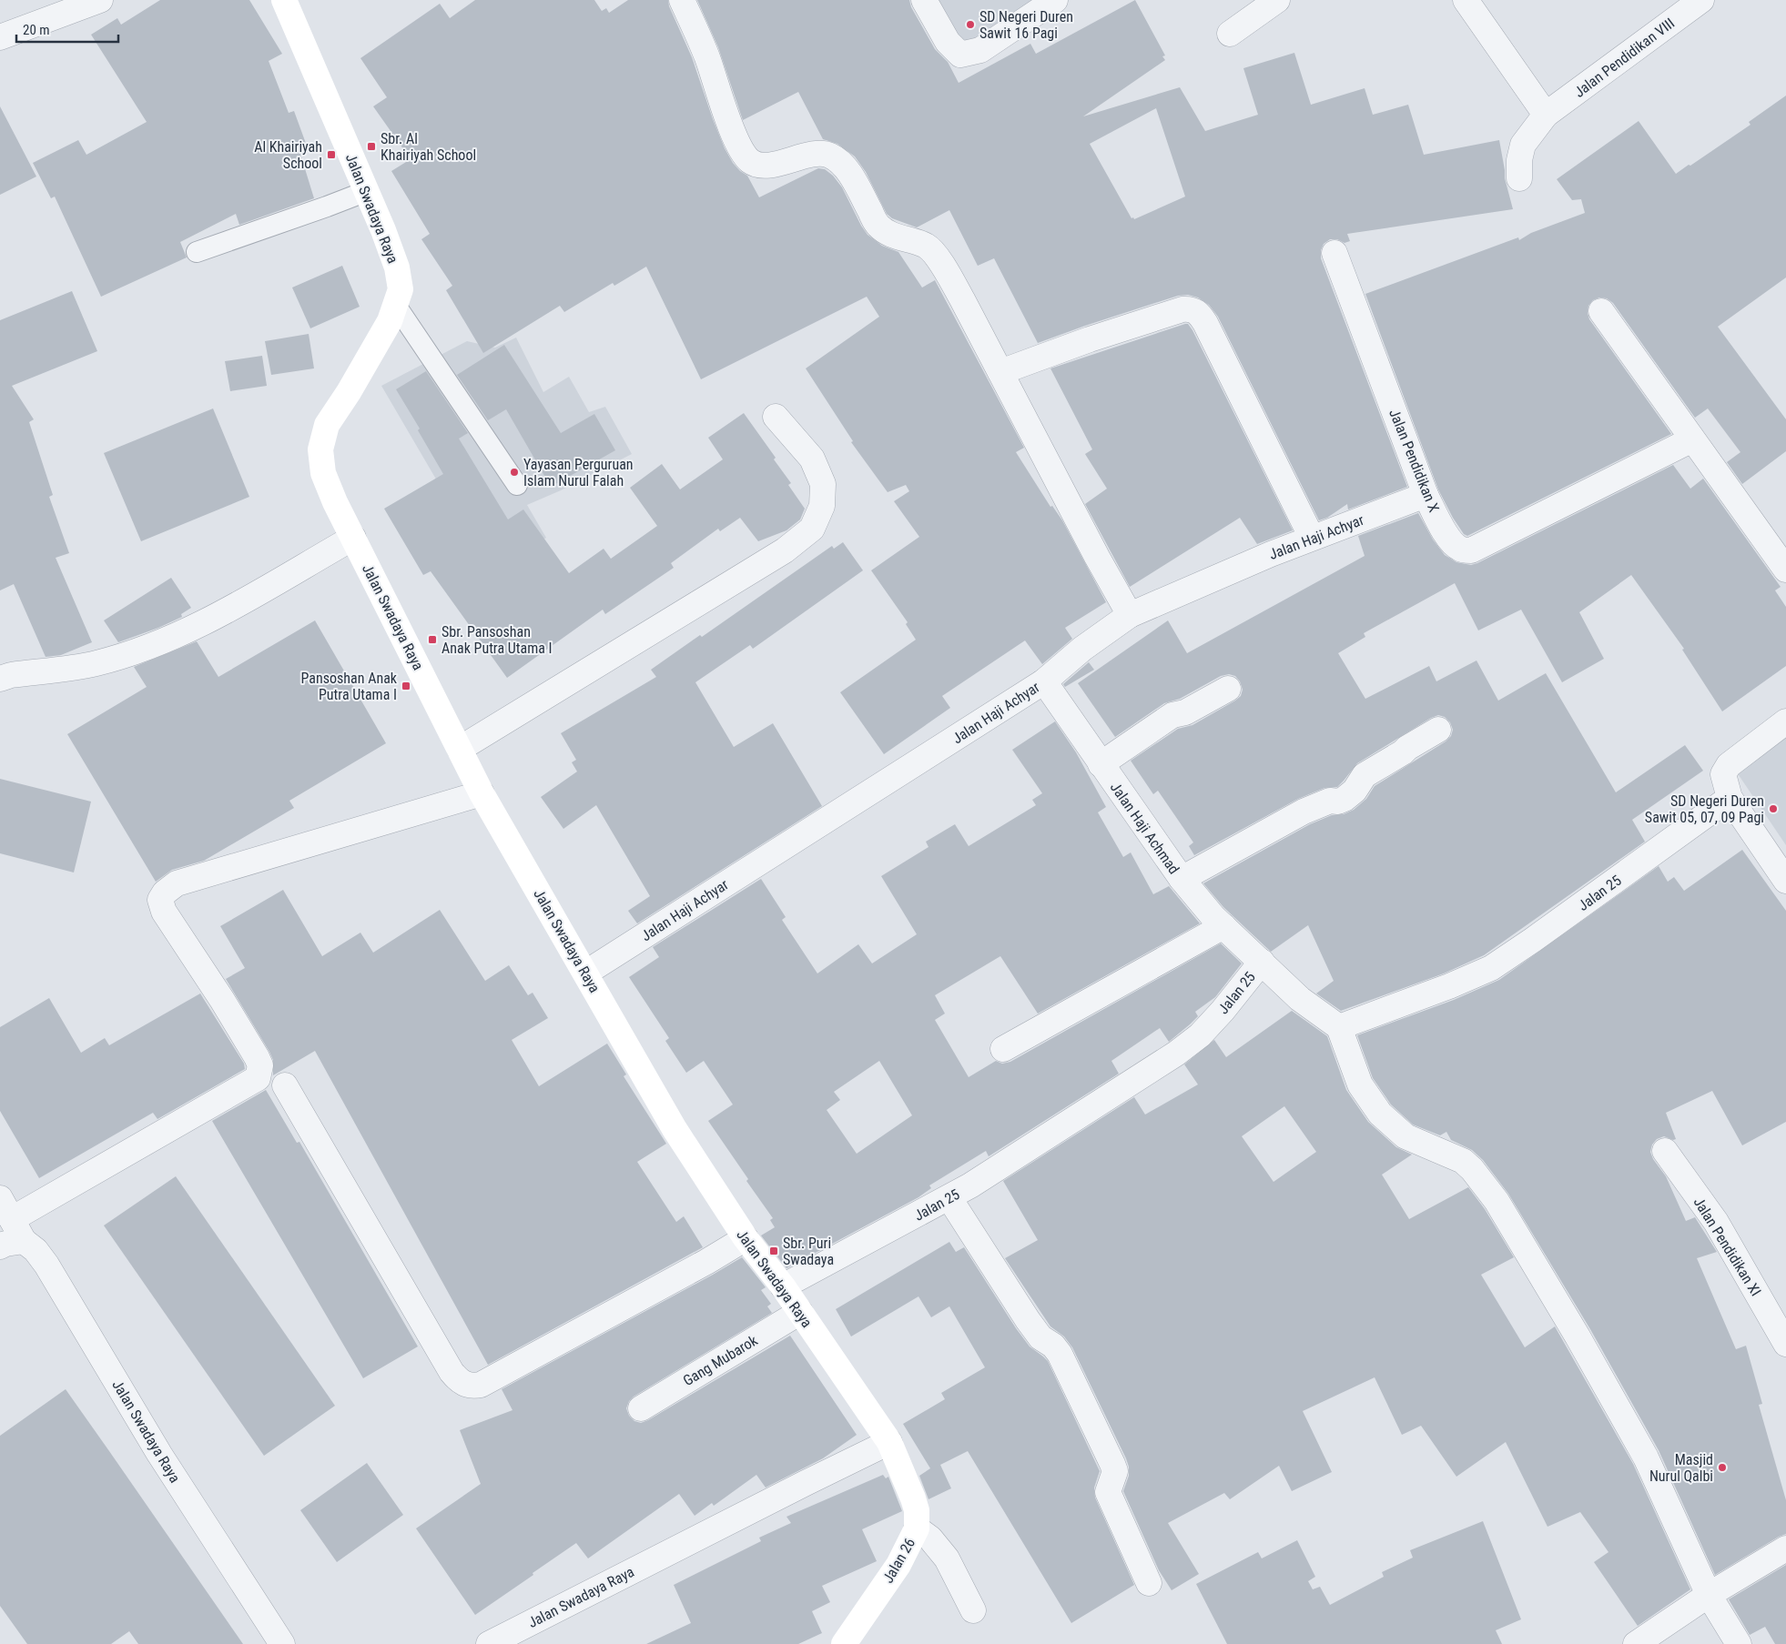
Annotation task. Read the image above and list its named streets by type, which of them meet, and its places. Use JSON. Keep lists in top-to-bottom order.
{
  "streets": {
    "street": [
      "Jalan Pendidikan VIII",
      "Jalan Swadaya Raya",
      "Jalan Pendidikan X",
      "Jalan Haji Achyar",
      "Jalan Haji Achmad",
      "Jalan 25",
      "Jalan Pendidikan XI",
      "Gang Mubarok",
      "Jalan 26"
    ]
  },
  "crossings": [
    ["Jalan Swadaya Raya", "Jalan Haji Achyar"],
    ["Jalan Swadaya Raya", "Jalan 25"],
    ["Jalan Swadaya Raya", "Gang Mubarok"],
    ["Jalan Swadaya Raya", "Jalan 26"],
    ["Jalan Pendidikan X", "Jalan Haji Achyar"],
    ["Jalan Haji Achyar", "Jalan Haji Achmad"],
    ["Jalan Haji Achmad", "Jalan 25"]
  ],
  "places": {
    "other": [
      "SD Negeri Duren Sawit 16 Pagi",
      "Yayasan Perguruan Islam Nurul Falah",
      "SD Negeri Duren Sawit 05, 07, 09 Pagi",
      "Masjid Nurul Qalbi"
    ],
    "transit": [
      "Sbr. Al Khairiyah School",
      "Al Khairiyah School",
      "Sbr. Pansoshan Anak Putra Utama I",
      "Pansoshan Anak Putra Utama I",
      "Sbr. Puri Swadaya"
    ]
  },
  "scale_bar": "20 m"
}
